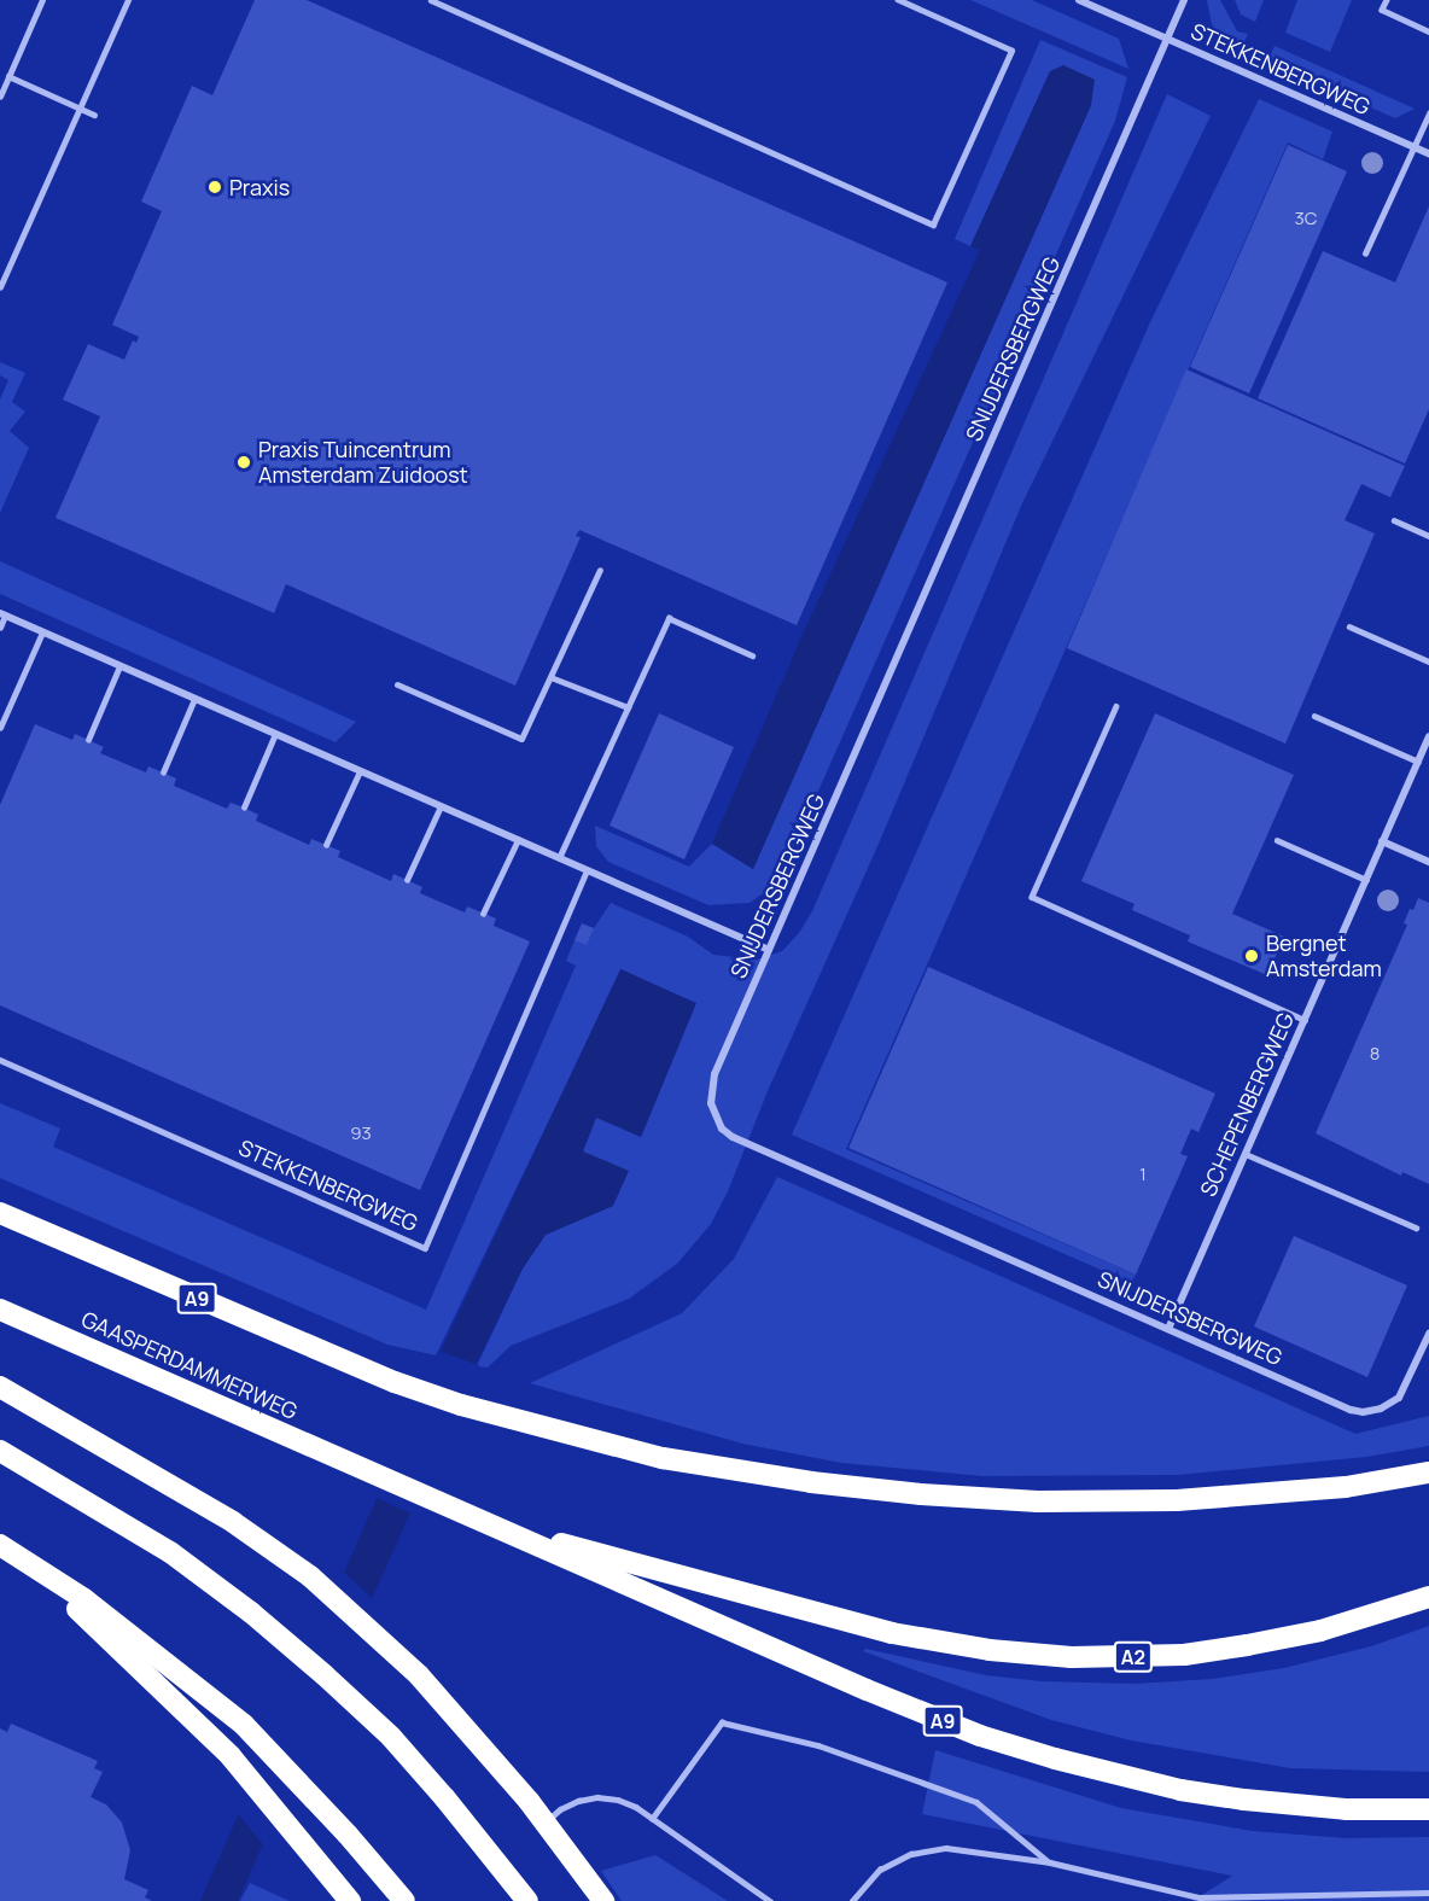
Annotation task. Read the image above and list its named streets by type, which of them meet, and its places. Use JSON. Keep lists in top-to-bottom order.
{
  "streets": {
    "highway": ["A9", "GAASPERDAMMERWEG", "A2"],
    "street": ["STEKKENBERGWEG", "SNIJDERSBERGWEG", "SCHEPENBERGWEG"]
  },
  "crossings": [
    ["STEKKENBERGWEG", "SNIJDERSBERGWEG"],
    ["SNIJDERSBERGWEG", "SCHEPENBERGWEG"],
    ["A9", "GAASPERDAMMERWEG"],
    ["A9", "A2"],
    ["GAASPERDAMMERWEG", "A2"]
  ],
  "places": ["Praxis", "Praxis Tuincentrum Amsterdam Zuidoost", "Bergnet Amsterdam"],
  "house_numbers": [
    "3C",
    "8",
    "93",
    "1"
  ]
}
